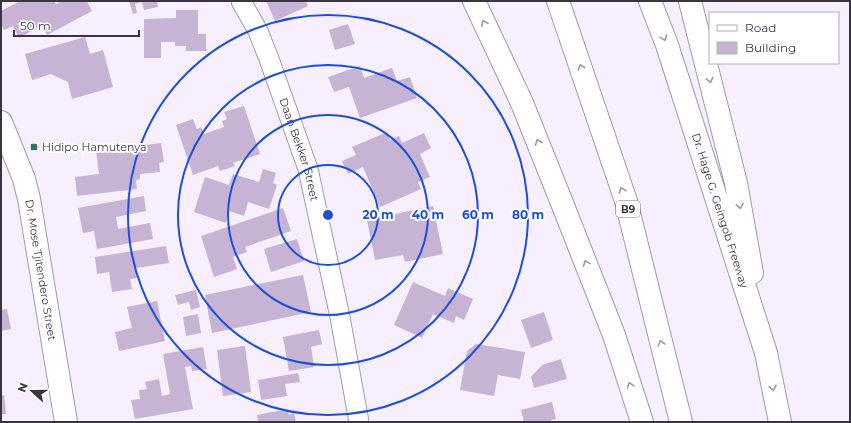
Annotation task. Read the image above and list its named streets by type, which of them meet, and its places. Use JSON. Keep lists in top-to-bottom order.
{
  "streets": {
    "main road": ["B9", "Dr. Hage G. Geingob Freeway", "Dr. Mose Tjitendero Street"],
    "street": ["Daan Bekker Street"]
  },
  "places": {
    "transit": ["Hidipo Hamutenya"]
  },
  "legend": ["Road", "Building"],
  "scale_bar": "50 m",
  "north": "left",
  "rings": [
    "20 m",
    "40 m",
    "60 m",
    "80 m"
  ]
}
